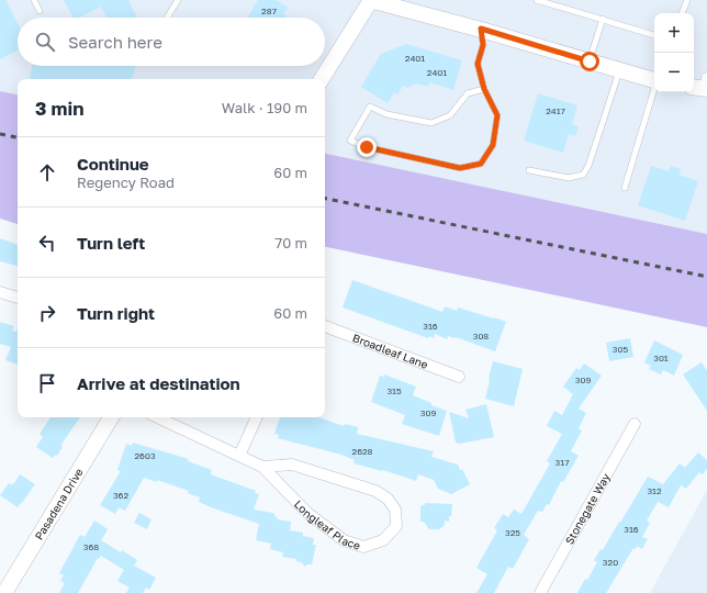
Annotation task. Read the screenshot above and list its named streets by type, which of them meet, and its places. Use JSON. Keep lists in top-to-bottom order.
{
  "streets": {
    "street": [
      "Broadleaf Lane",
      "Pasadena Drive",
      "Stonegate Way",
      "Longleaf Place"
    ]
  },
  "house_numbers": [
    "287",
    "2401",
    "2401",
    "2417",
    "316",
    "308",
    "305",
    "301",
    "309",
    "315",
    "309",
    "2628",
    "2603",
    "317",
    "312",
    "362",
    "316",
    "325",
    "368",
    "320"
  ],
  "page": {
    "map_buttons": ["+", "−"],
    "search": "Search here",
    "heading": ["3 min", "Walk · 190 m"],
    "list": [
      ["Continue", "Regency Road", "60 m"],
      ["Turn left", "70 m"],
      ["Turn right", "60 m"],
      "Arrive at destination"
    ]
  }
}
